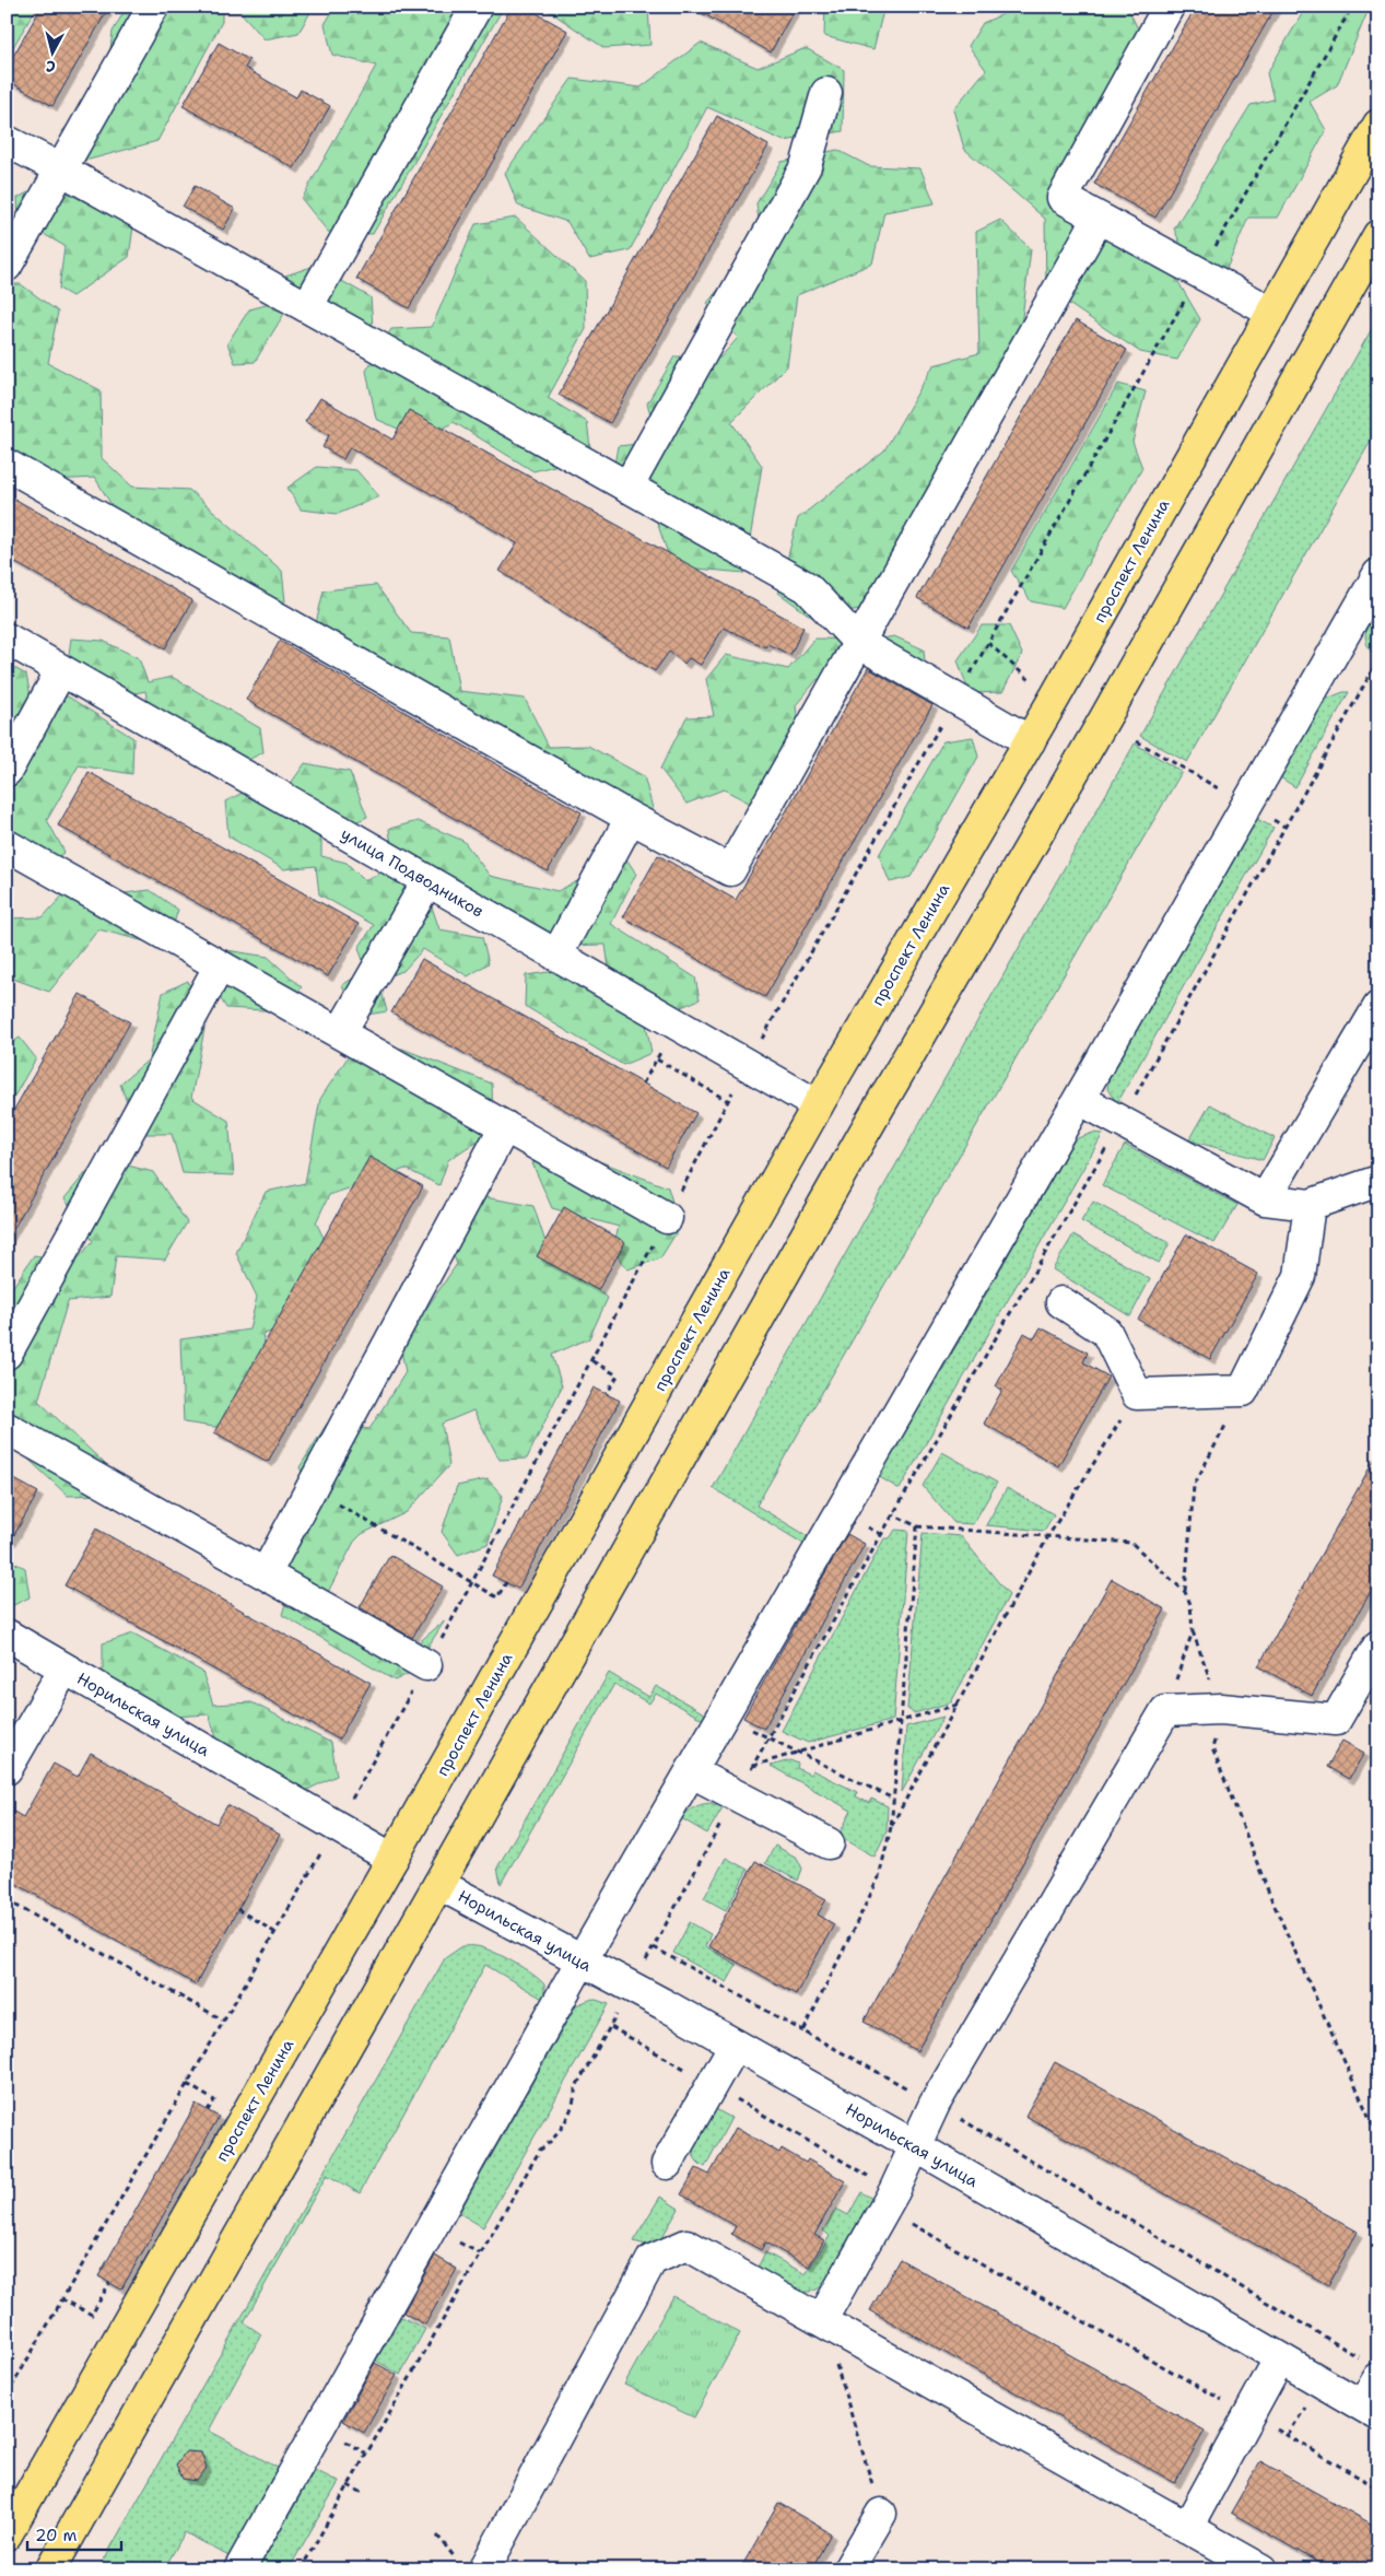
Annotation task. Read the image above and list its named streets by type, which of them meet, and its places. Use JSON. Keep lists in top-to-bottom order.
{
  "streets": {
    "main road": ["проспект Ленина"],
    "street": ["улица Подводников", "Норильская улица"]
  },
  "crossings": [
    ["проспект Ленина", "улица Подводников"],
    ["проспект Ленина", "Норильская улица"]
  ],
  "scale_bar": "20 m",
  "north": "bottom"
}
